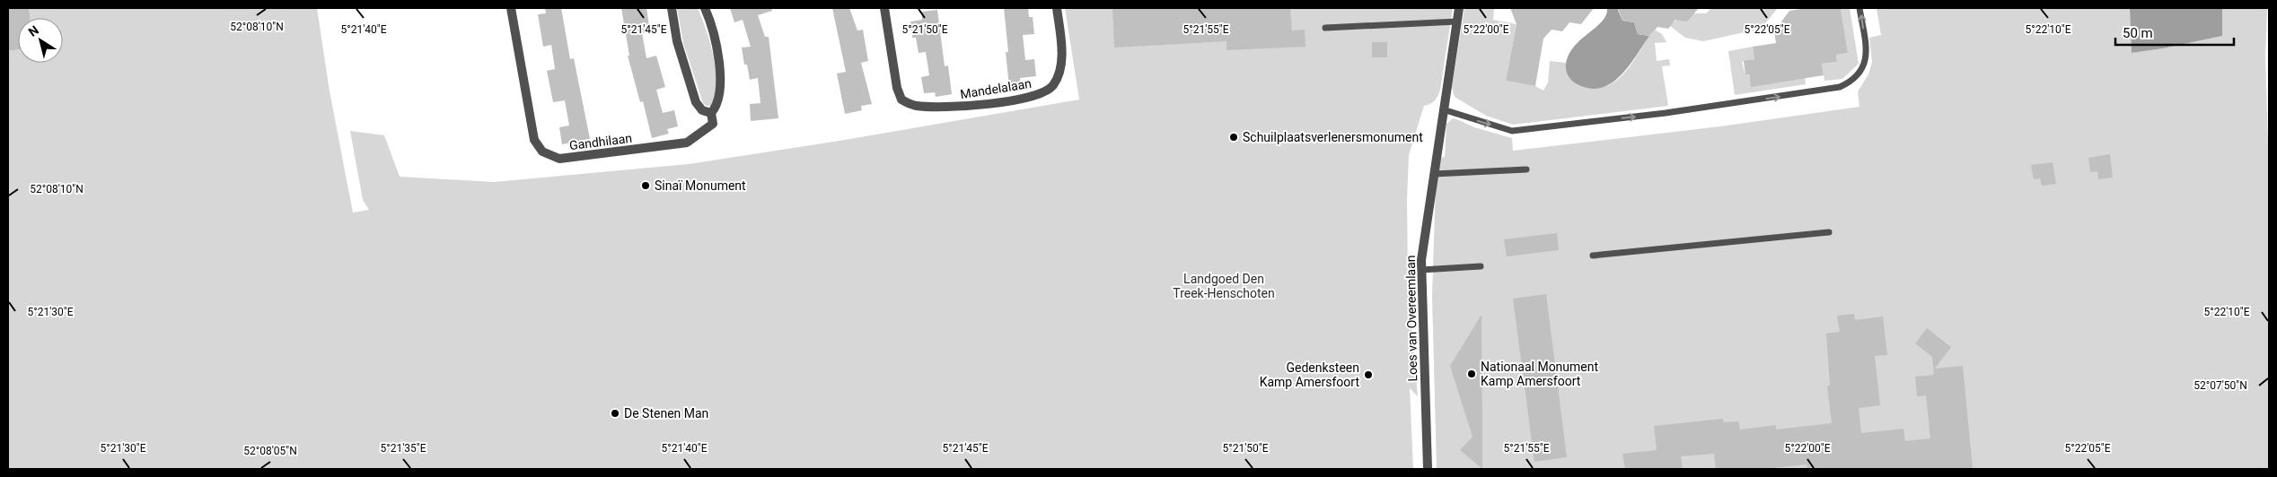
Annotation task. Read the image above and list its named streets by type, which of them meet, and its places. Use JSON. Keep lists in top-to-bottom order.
{
  "streets": {
    "street": ["Mandelalaan", "Gandhilaan", "Loes van Overeemlaan"]
  },
  "parks": ["Landgoed Den Treek-Henschoten"],
  "places": [
    "Schuilplaatsverlenersmonument",
    "Sinaï Monument",
    "Nationaal Monument Kamp Amersfoort",
    "Gedenksteen Kamp Amersfoort",
    "De Stenen Man"
  ],
  "scale_bar": "50 m",
  "north": "top left",
  "coordinates": [
    "52°08'10\"N",
    "5°21'40\"E",
    "5°21'45\"E",
    "5°21'50\"E",
    "5°21'55\"E",
    "5°22'00\"E",
    "5°22'05\"E",
    "5°22'10\"E",
    "5°21'30\"E",
    "52°07'50\"N",
    "5°21'35\"E",
    "52°08'05\"N"
  ]
}
